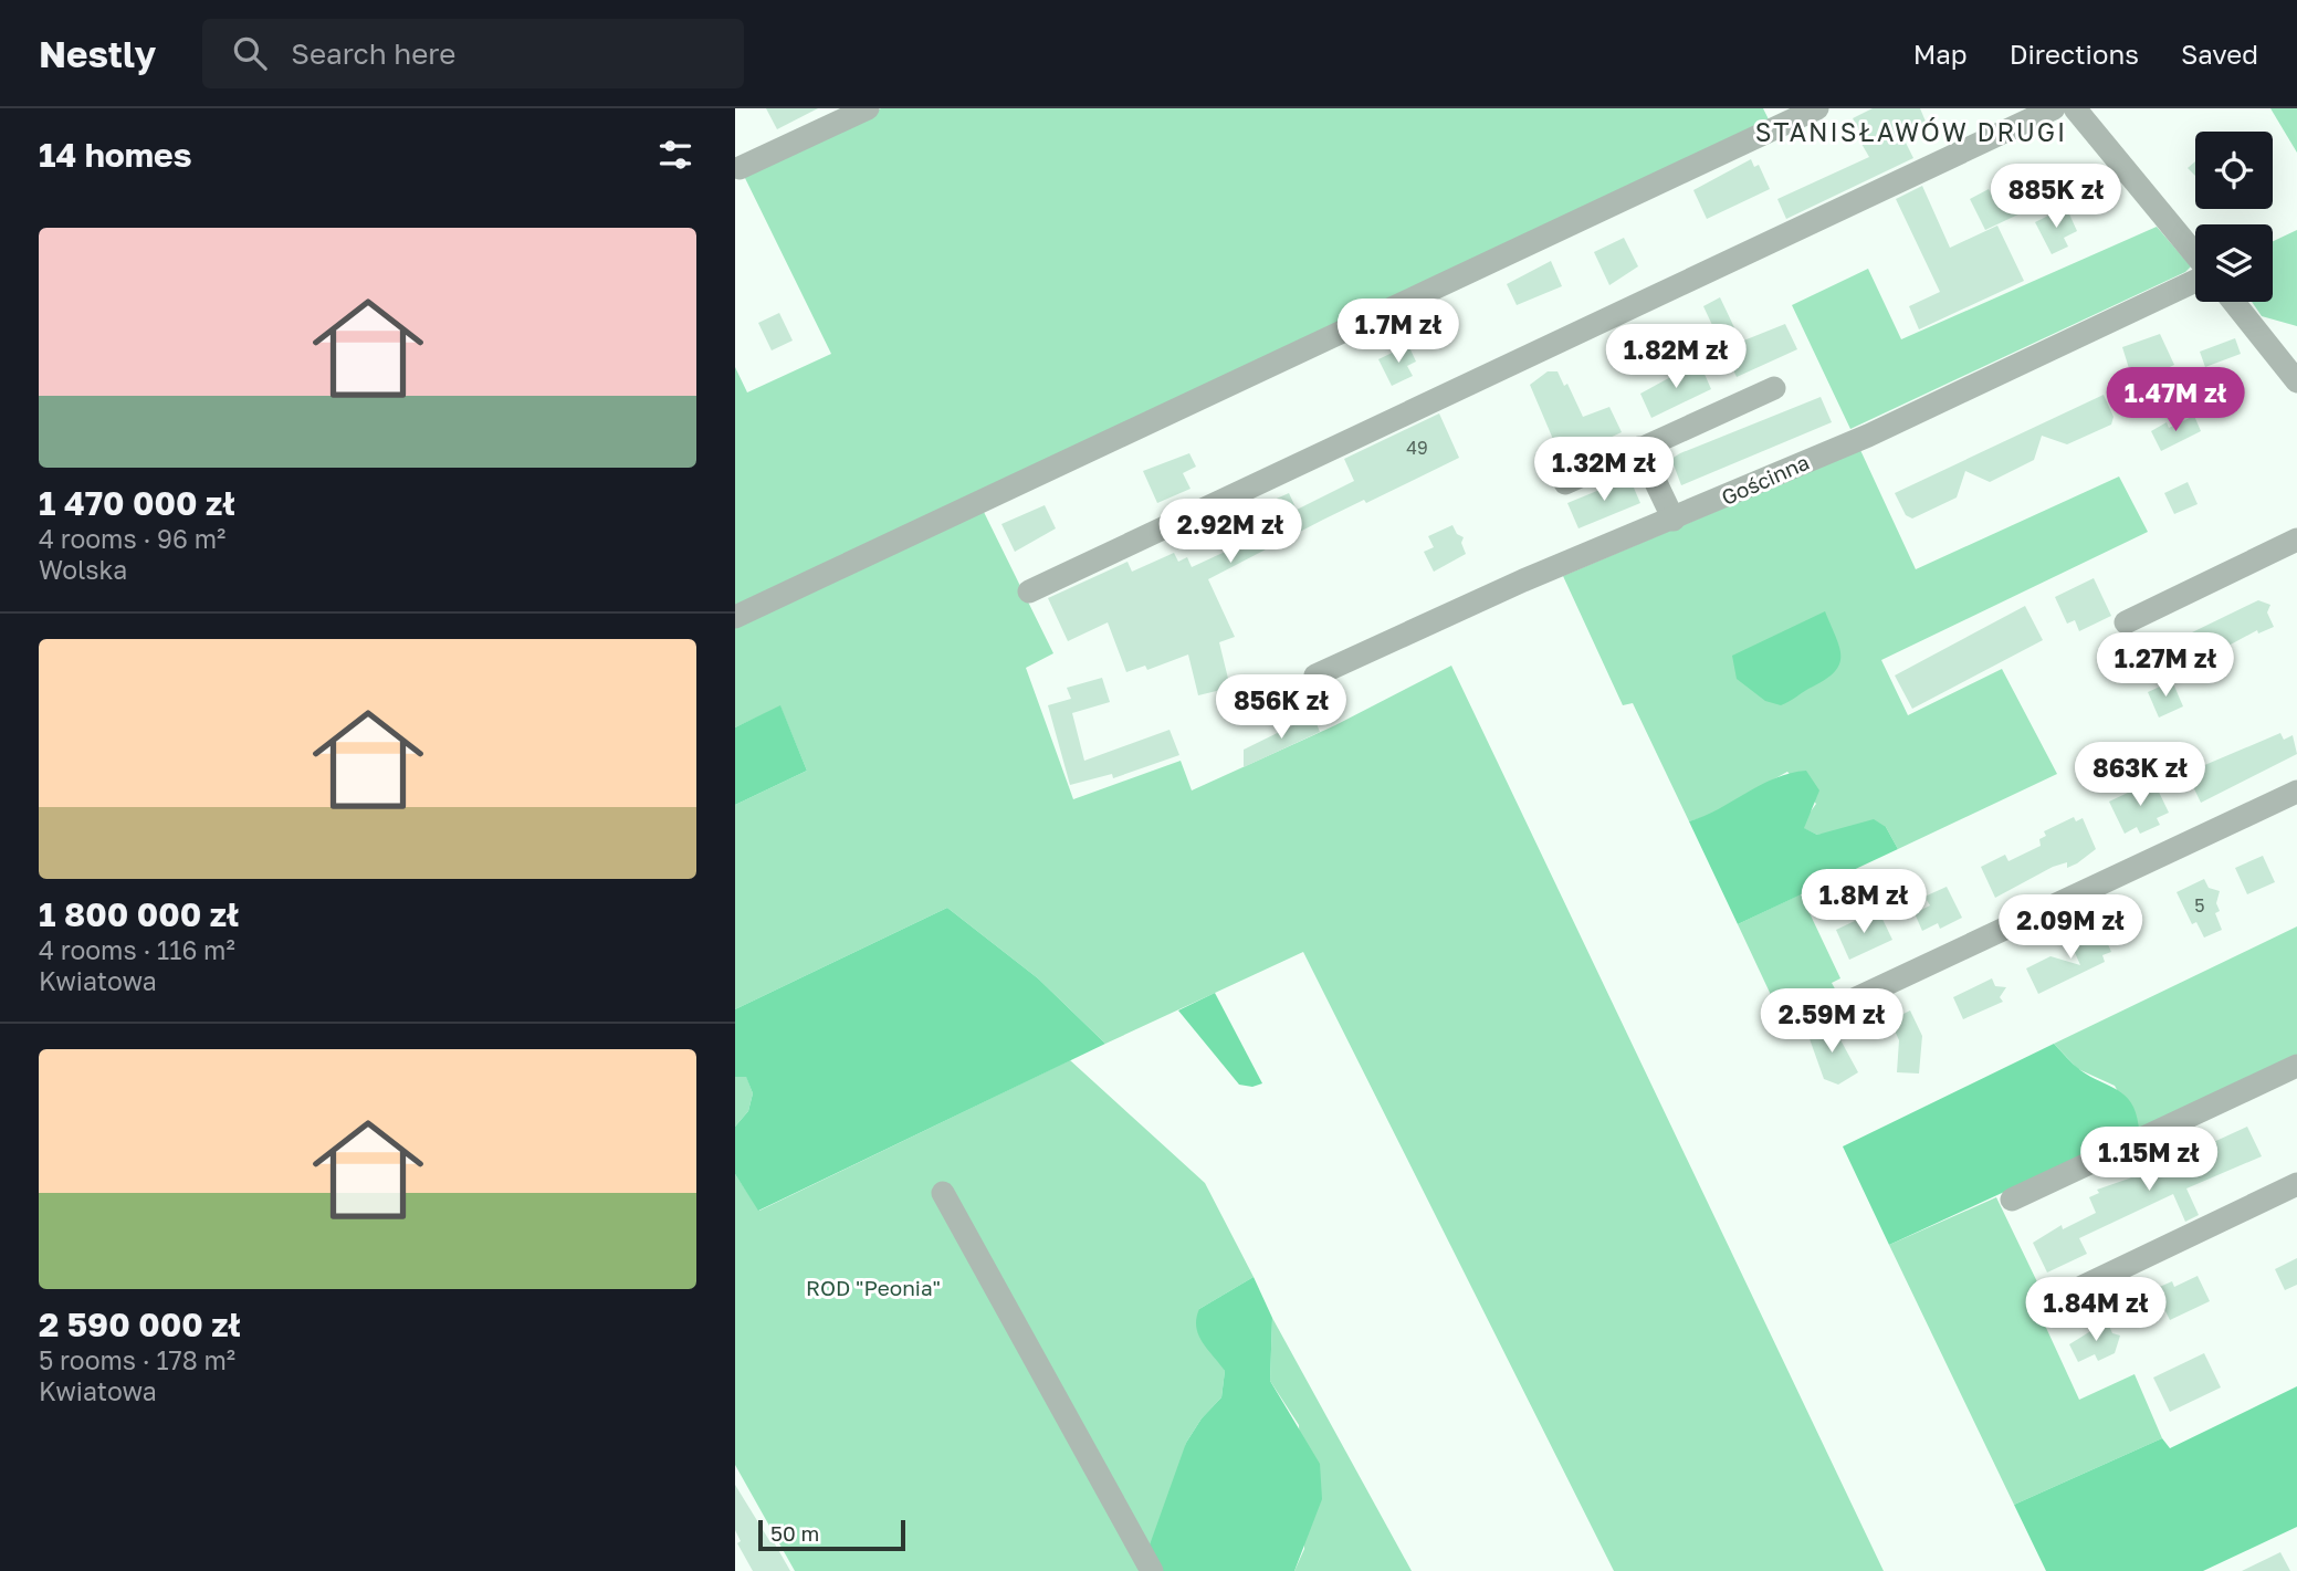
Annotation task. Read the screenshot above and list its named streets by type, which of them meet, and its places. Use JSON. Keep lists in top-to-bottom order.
{
  "streets": {
    "street": ["Gościnna"]
  },
  "districts": ["STANISŁAWÓW DRUGI"],
  "parks": ["ROD \"Peonia\""],
  "house_numbers": ["49", "5"],
  "scale_bar": "50 m",
  "page": {
    "header": "Nestly",
    "search": "Search here",
    "nav": ["Map", "Directions", "Saved"],
    "heading": "14 homes",
    "price": [
      "885K zł",
      "1.7M zł",
      "1.82M zł",
      "1.47M zł",
      "1.32M zł",
      "2.92M zł",
      "1.27M zł",
      "856K zł",
      "863K zł",
      "1.8M zł",
      "2.09M zł",
      "2.59M zł",
      "1.15M zł",
      "1.84M zł"
    ],
    "list": [
      {
        "name": "1 470 000 zł",
        "note": "4 rooms · 96 m² · Wolska"
      },
      {
        "name": "1 800 000 zł",
        "note": "4 rooms · 116 m² · Kwiatowa"
      },
      {
        "name": "2 590 000 zł",
        "note": "5 rooms · 178 m² · Kwiatowa"
      }
    ],
    "scale": "50 m"
  }
}
